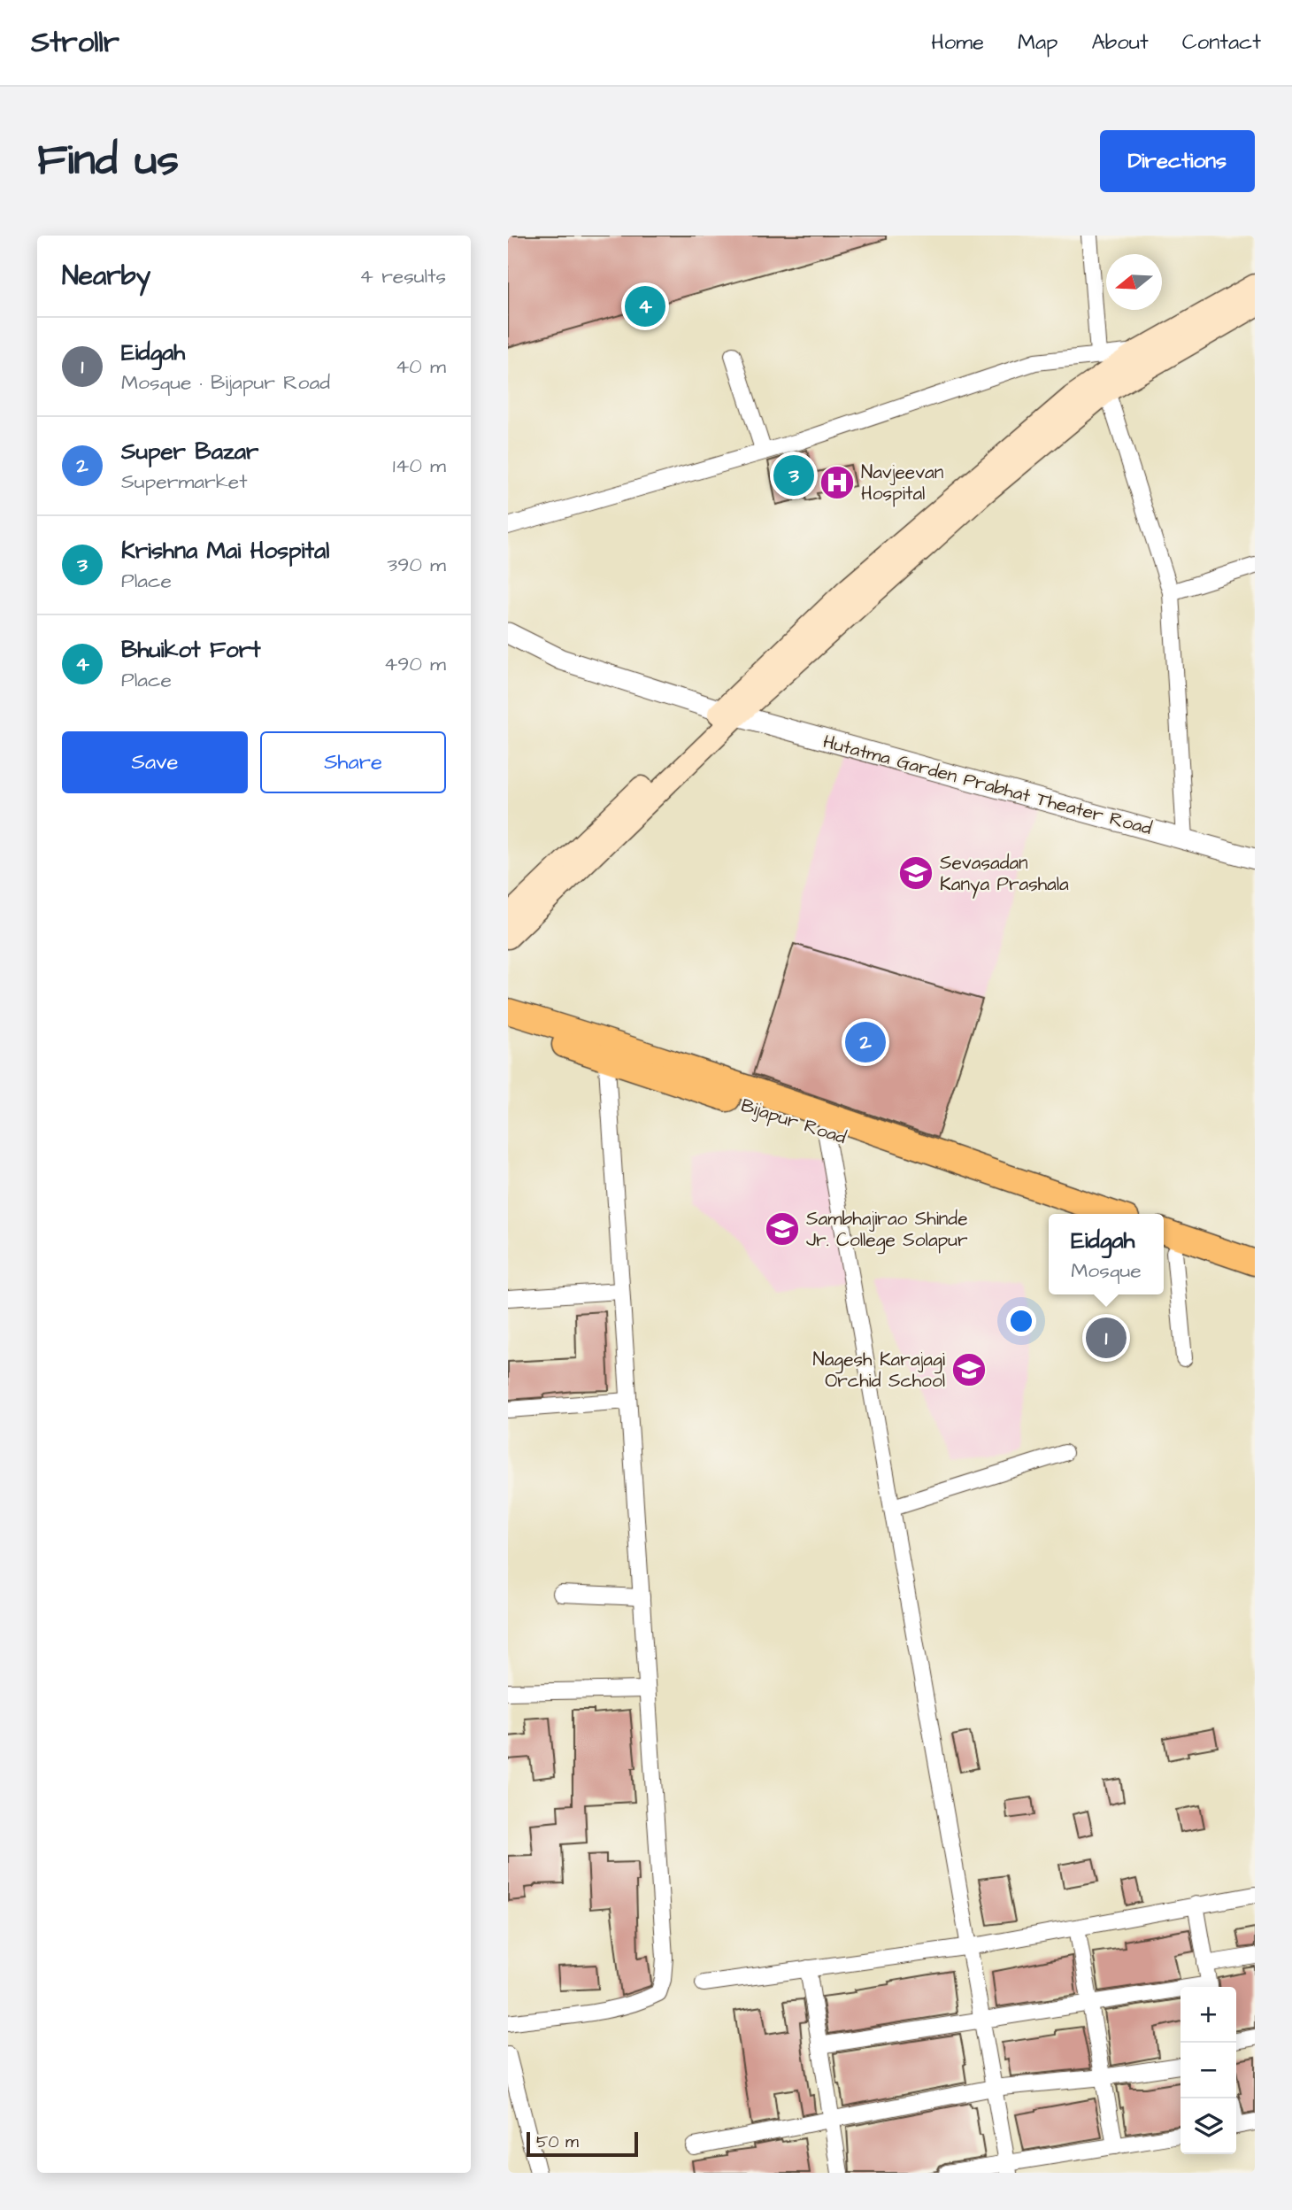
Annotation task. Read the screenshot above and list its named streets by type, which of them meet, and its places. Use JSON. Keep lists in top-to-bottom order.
{
  "streets": {
    "main road": ["Bijapur Road"],
    "street": ["Hutatma Garden Prabhat Theater Road"]
  },
  "places": {
    "hospital": ["Navjeevan Hospital"],
    "school or university": ["Sevasadan Kanya Prashala", "Sambhajirao Shinde Jr. College Solapur", "Nagesh Karajagi Orchid School"]
  },
  "scale_bar": "50 m",
  "north": "left",
  "page": {
    "header": "Strollr",
    "nav": [
      "Home",
      "Map",
      "About",
      "Contact"
    ],
    "buttons": [
      "Directions",
      ["Save", "Share"]
    ],
    "title": "Find us",
    "heading": ["Nearby", "4 results"],
    "pins": [
      "4",
      "3",
      "2",
      "1"
    ],
    "list": [
      {
        "mark": "1",
        "name": "Eidgah",
        "note": "Mosque · Bijapur Road",
        "value": "40 m"
      },
      {
        "mark": "2",
        "name": "Super Bazar",
        "note": "Supermarket",
        "value": "140 m"
      },
      {
        "mark": "3",
        "name": "Krishna Mai Hospital",
        "note": "Place",
        "value": "390 m"
      },
      {
        "mark": "4",
        "name": "Bhuikot Fort",
        "note": "Place",
        "value": "490 m"
      }
    ],
    "popup": ["Eidgah", "Mosque"],
    "map_buttons": ["+", "−"],
    "scale": "50 m"
  }
}
